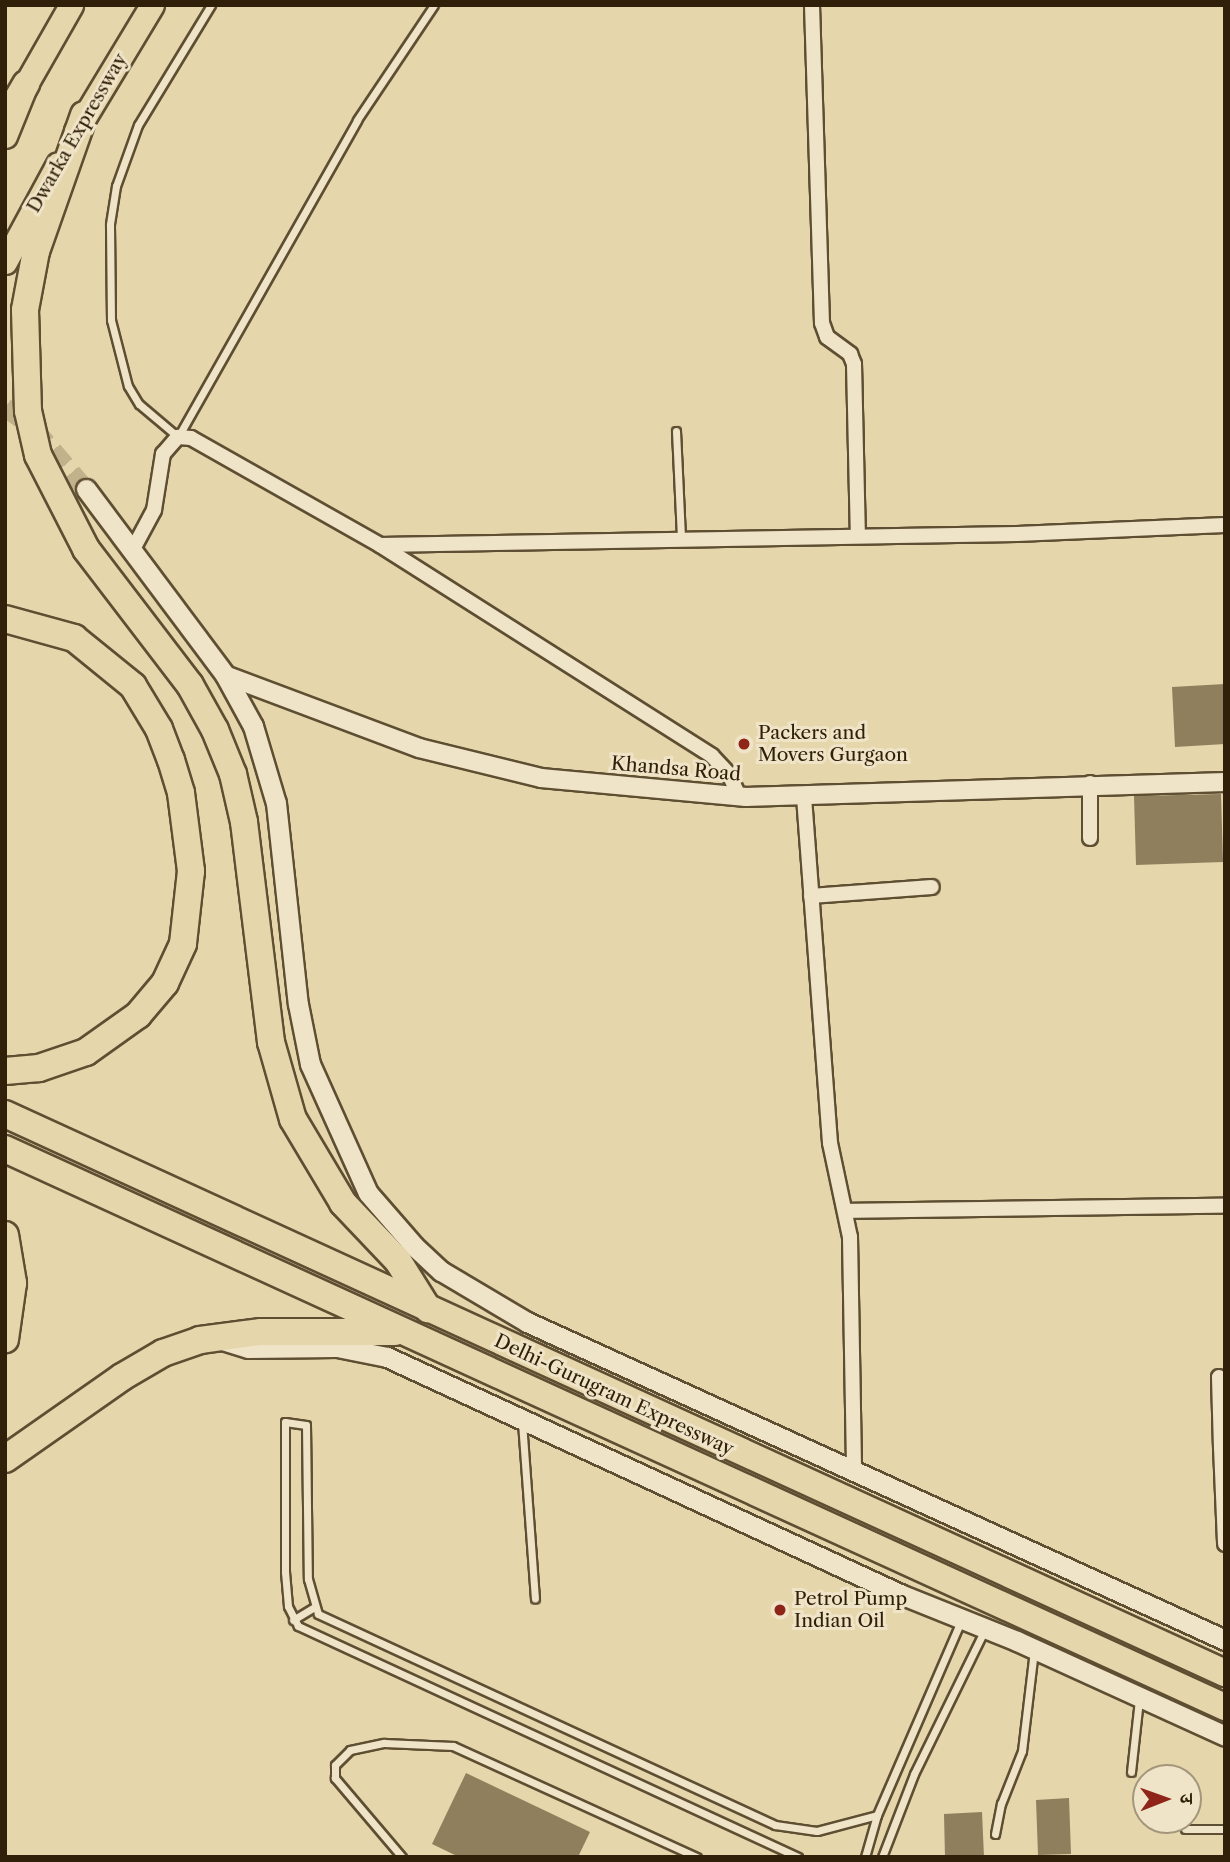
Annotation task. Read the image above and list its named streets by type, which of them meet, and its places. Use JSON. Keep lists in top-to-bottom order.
{
  "streets": {
    "highway": ["Dwarka Expressway", "Delhi-Gurugram Expressway"],
    "street": ["Khandsa Road"]
  },
  "places": ["Packers and Movers Gurgaon", "Petrol Pump Indian Oil"],
  "north": "right"
}
